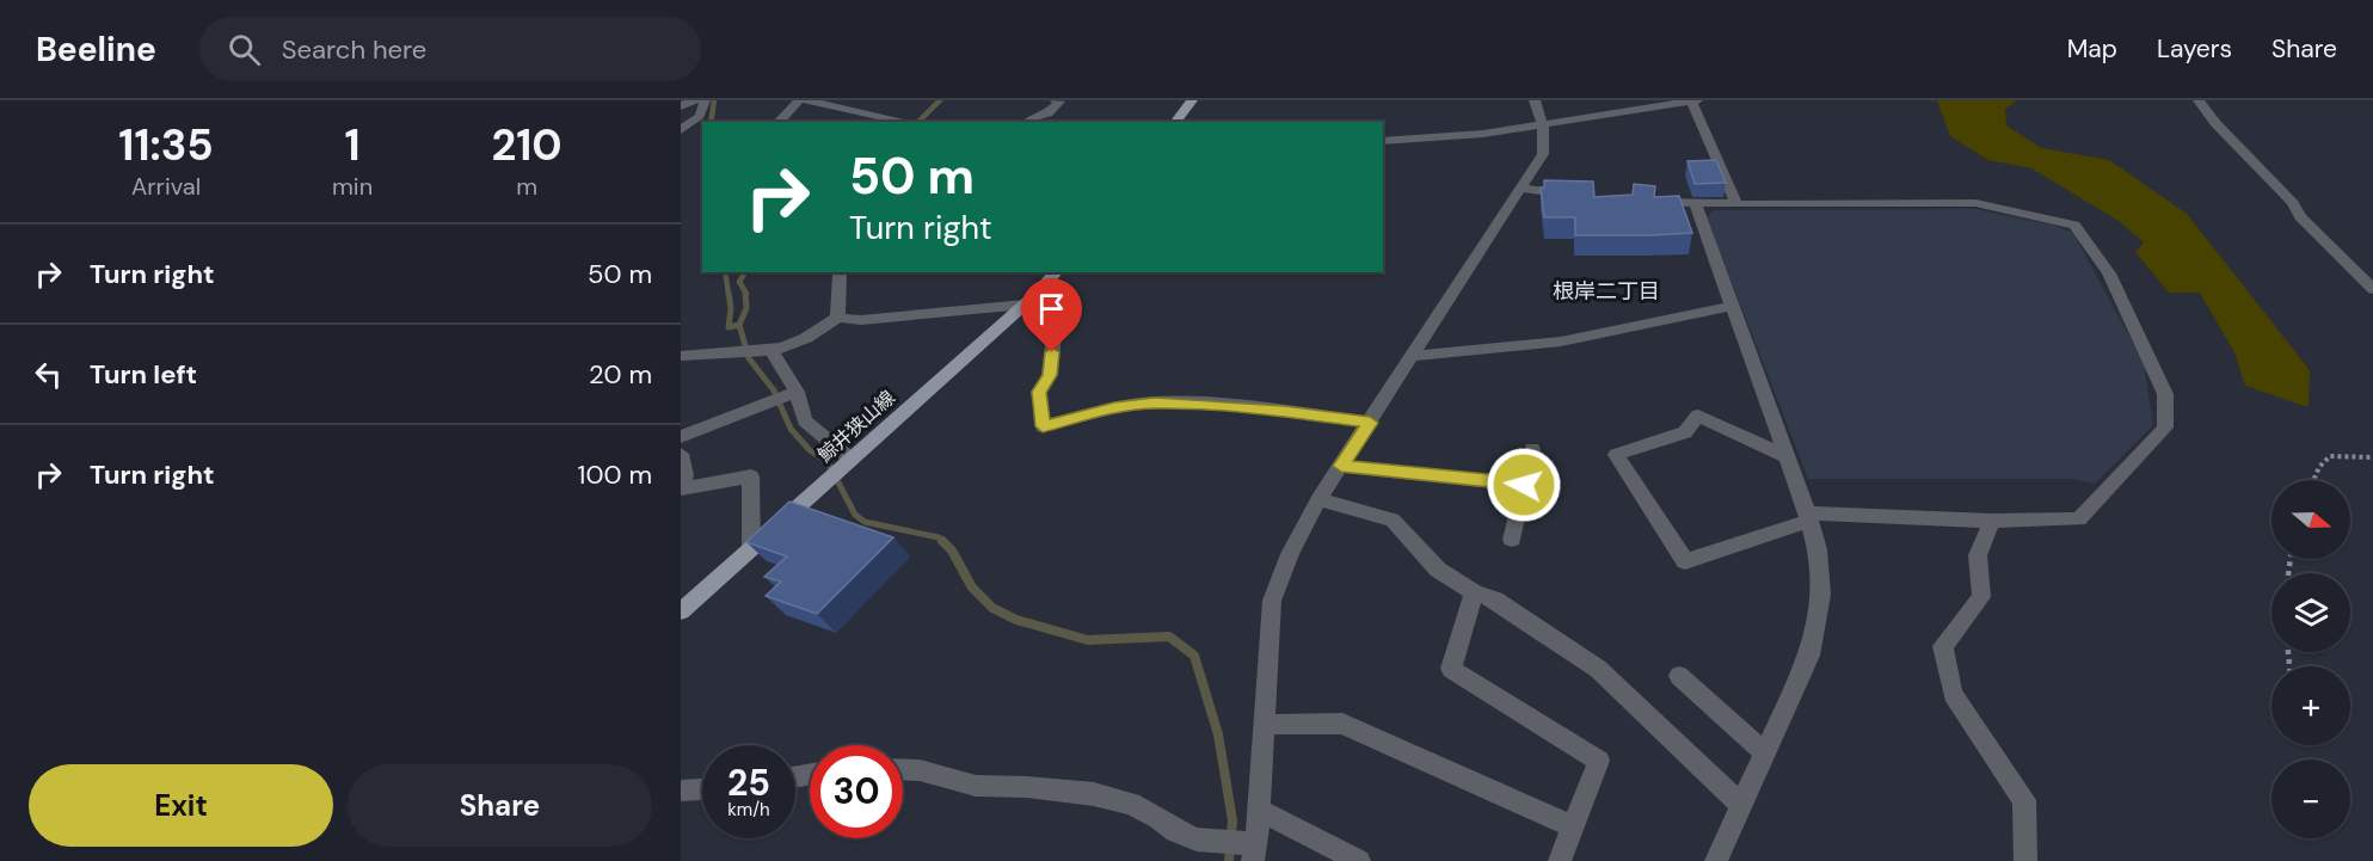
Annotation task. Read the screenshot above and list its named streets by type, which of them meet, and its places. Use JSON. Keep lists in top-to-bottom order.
{
  "streets": {
    "main road": ["鯨井狭山線"]
  },
  "districts": ["根岸二丁目"],
  "north": "right",
  "page": {
    "header": "Beeline",
    "search": "Search here",
    "nav": ["Map", "Layers", "Share"],
    "eta": [
      "11:35",
      "Arrival",
      "1",
      "min",
      "210",
      "m"
    ],
    "turn": ["50 m", "Turn right"],
    "list": [
      {
        "name": "Turn right",
        "value": "50 m"
      },
      {
        "name": "Turn left",
        "value": "20 m"
      },
      {
        "name": "Turn right",
        "value": "100 m"
      }
    ],
    "map_buttons": ["+", "−"],
    "speed": "25 km/h",
    "limit": "30",
    "buttons": ["Exit", "Share"]
  }
}
